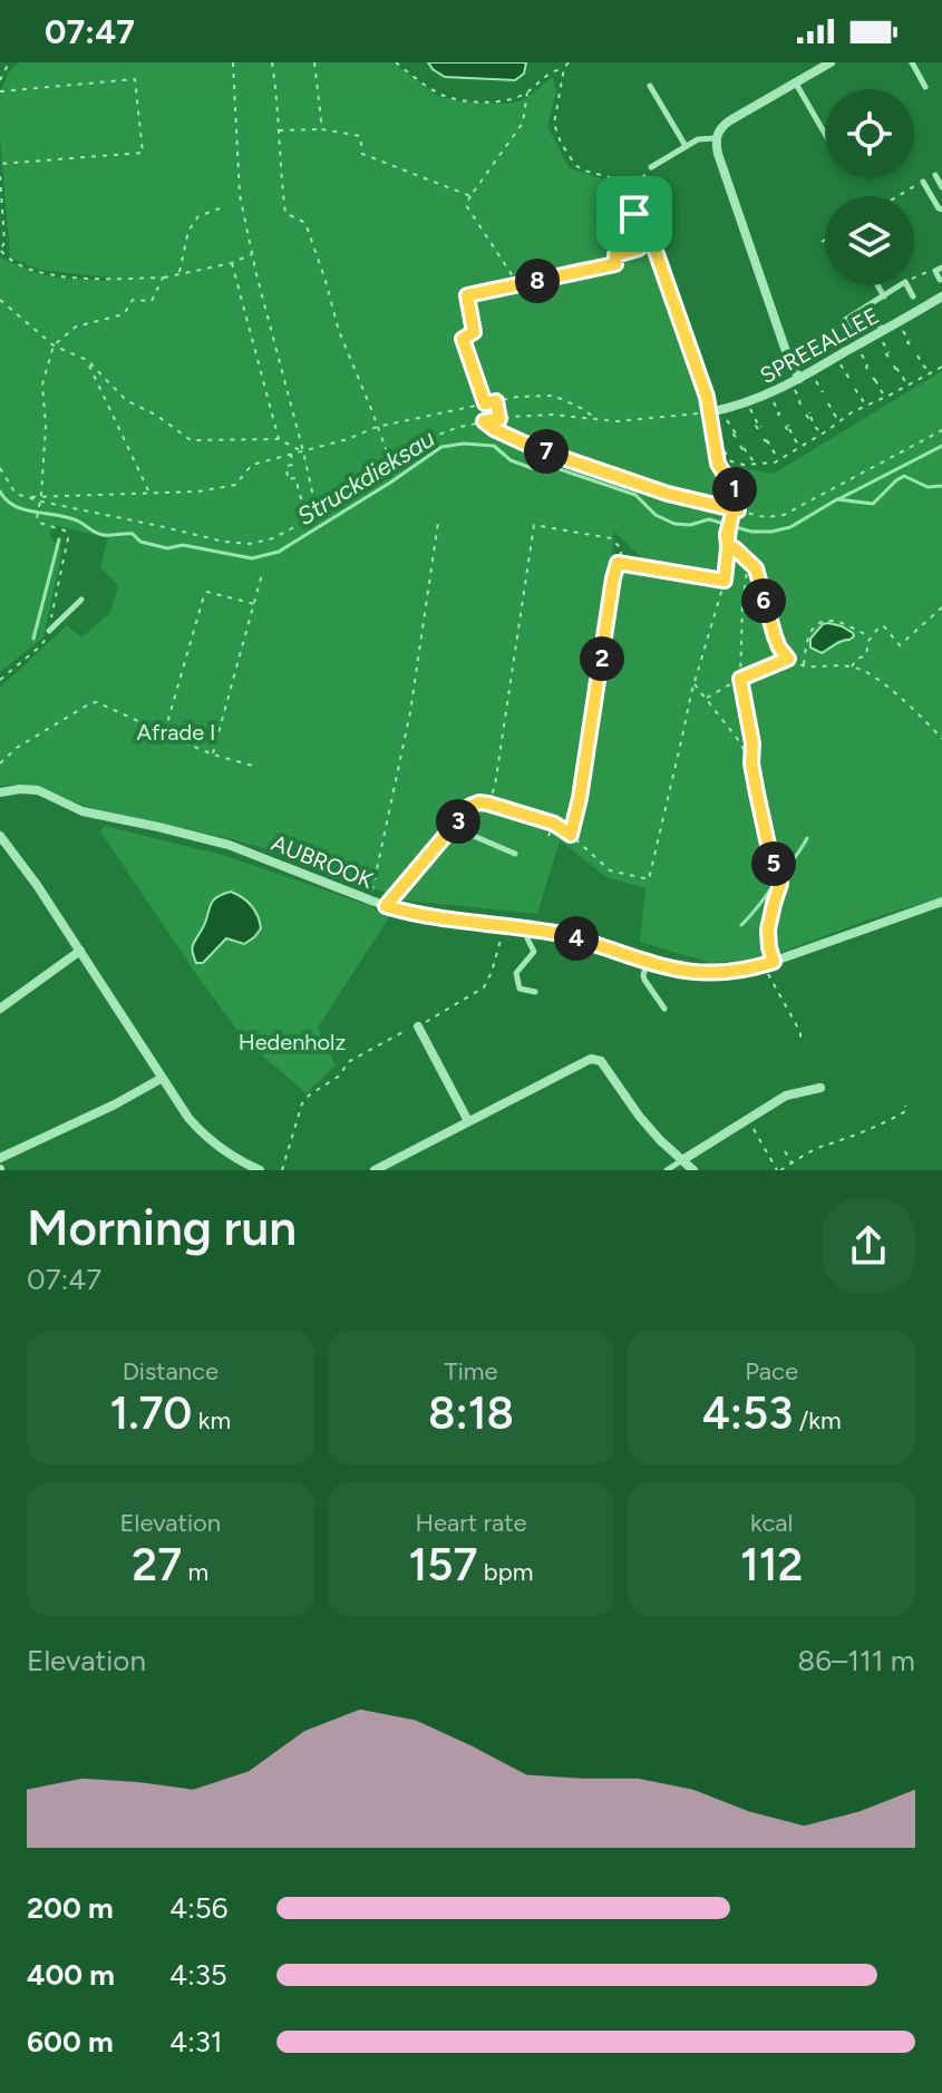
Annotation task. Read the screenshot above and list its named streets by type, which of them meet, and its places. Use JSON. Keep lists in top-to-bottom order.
{
  "streets": {
    "street": ["SPREEALLEE", "AUBROOK"]
  },
  "water": ["Struckdieksau"],
  "parks": ["Afrade I", "Hedenholz"],
  "page": {
    "status": "07:47",
    "pins": [
      "8",
      "7",
      "1",
      "6",
      "2",
      "3",
      "5",
      "4"
    ],
    "heading": ["Morning run", "07:47"],
    "stats": [
      ["Distance", "1.70 km"],
      ["Time", "8:18"],
      ["Pace", "4:53 /km"],
      ["Elevation", "27 m"],
      ["Heart rate", "157 bpm"],
      ["kcal", "112"]
    ],
    "chart": ["Elevation", "86–111 m"],
    "list": [
      {
        "name": "200 m",
        "note": "4:56"
      },
      {
        "name": "400 m",
        "note": "4:35"
      },
      {
        "name": "600 m",
        "note": "4:31"
      }
    ]
  }
}
